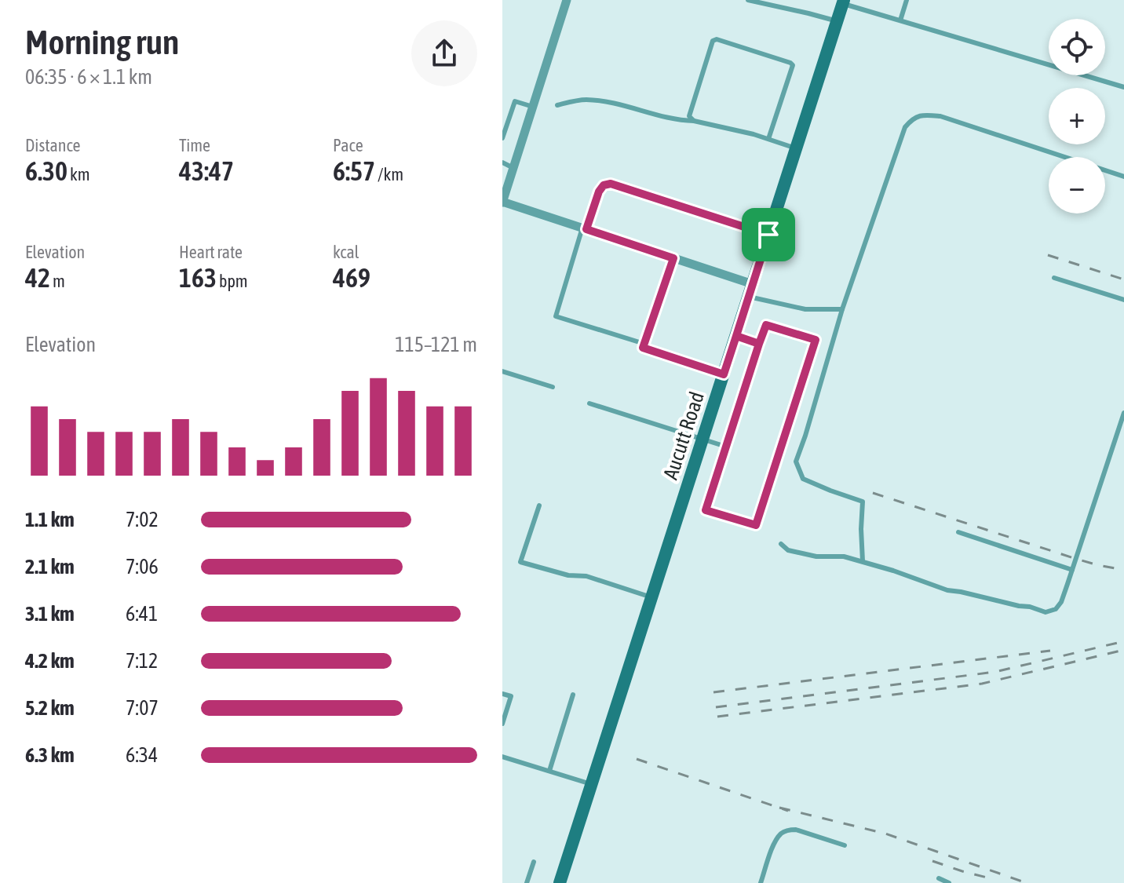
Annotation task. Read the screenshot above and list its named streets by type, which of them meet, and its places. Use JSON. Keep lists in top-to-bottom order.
{
  "streets": {
    "street": ["Aucutt Road"]
  },
  "page": {
    "heading": ["Morning run", "06:35 · 6 × 1.1 km"],
    "map_buttons": ["+", "−"],
    "stats": [
      ["Distance", "6.30 km"],
      ["Time", "43:47"],
      ["Pace", "6:57 /km"],
      ["Elevation", "42 m"],
      ["Heart rate", "163 bpm"],
      ["kcal", "469"]
    ],
    "chart": ["Elevation", "115–121 m"],
    "list": [
      {
        "name": "1.1 km",
        "note": "7:02"
      },
      {
        "name": "2.1 km",
        "note": "7:06"
      },
      {
        "name": "3.1 km",
        "note": "6:41"
      },
      {
        "name": "4.2 km",
        "note": "7:12"
      },
      {
        "name": "5.2 km",
        "note": "7:07"
      },
      {
        "name": "6.3 km",
        "note": "6:34"
      }
    ]
  }
}
